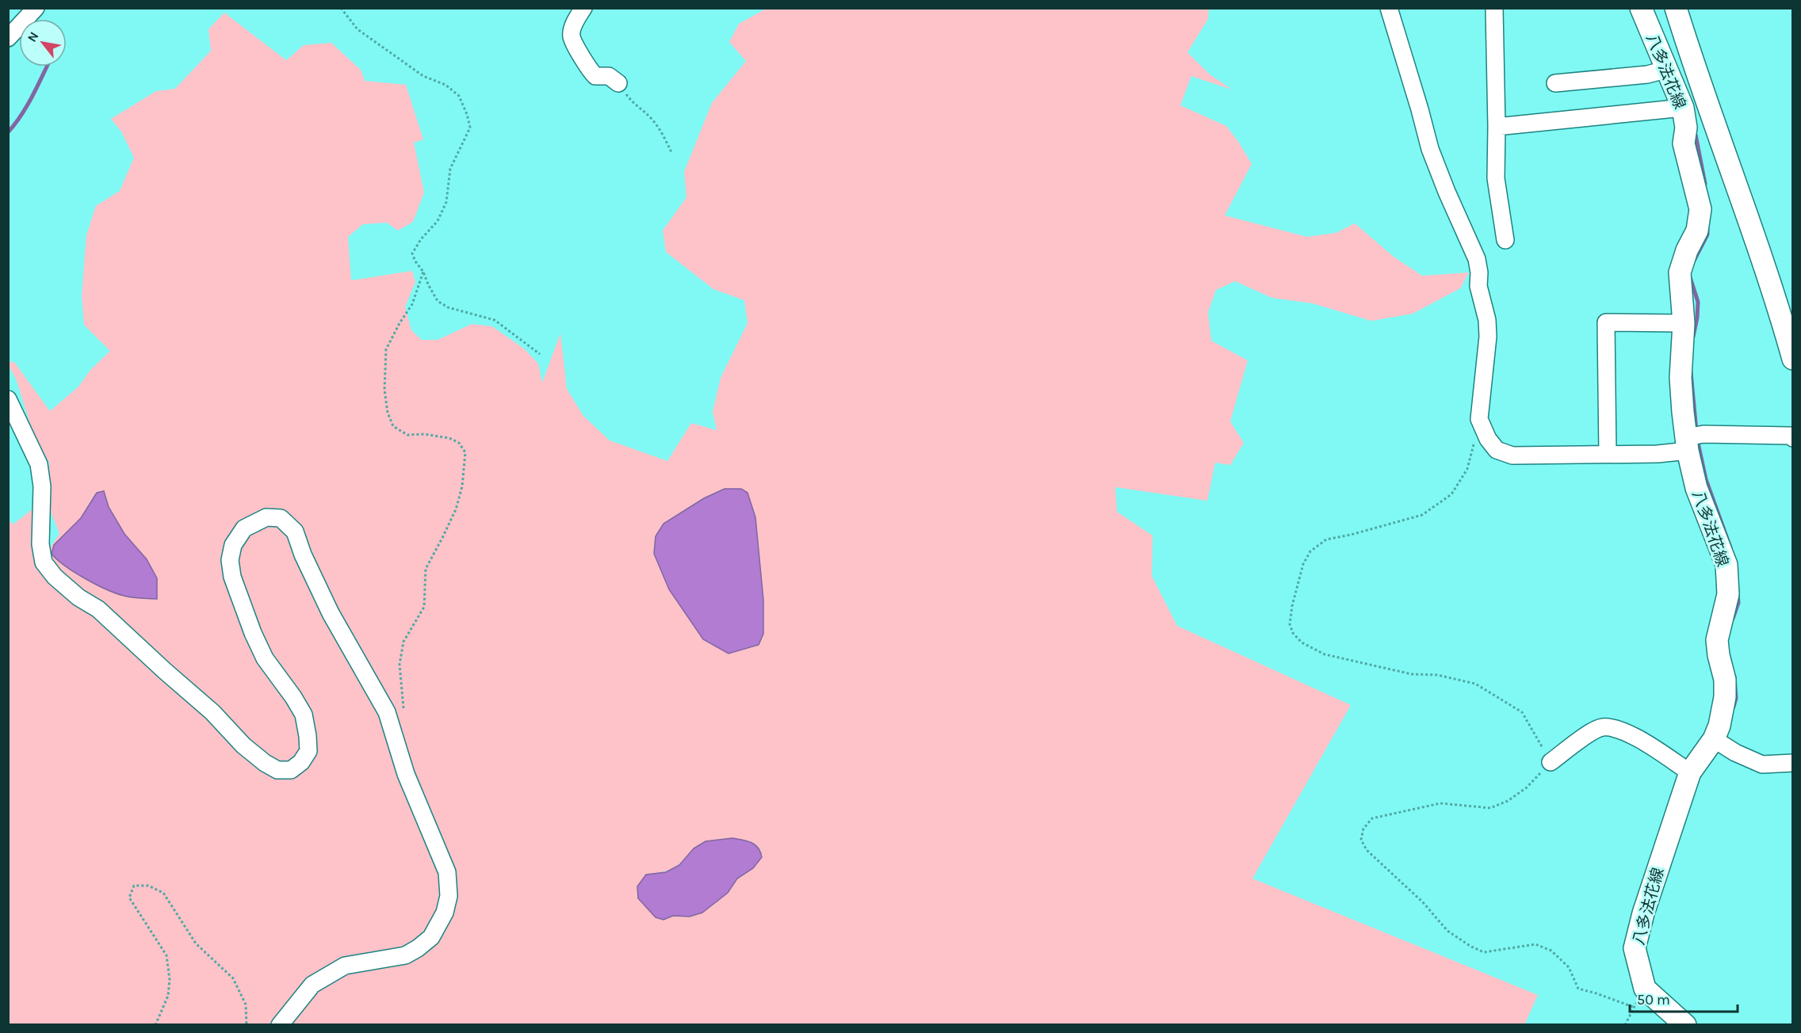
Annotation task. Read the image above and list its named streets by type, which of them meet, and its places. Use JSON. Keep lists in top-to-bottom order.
{
  "streets": {
    "main road": ["八多法花線"]
  },
  "scale_bar": "50 m",
  "north": "top left"
}
